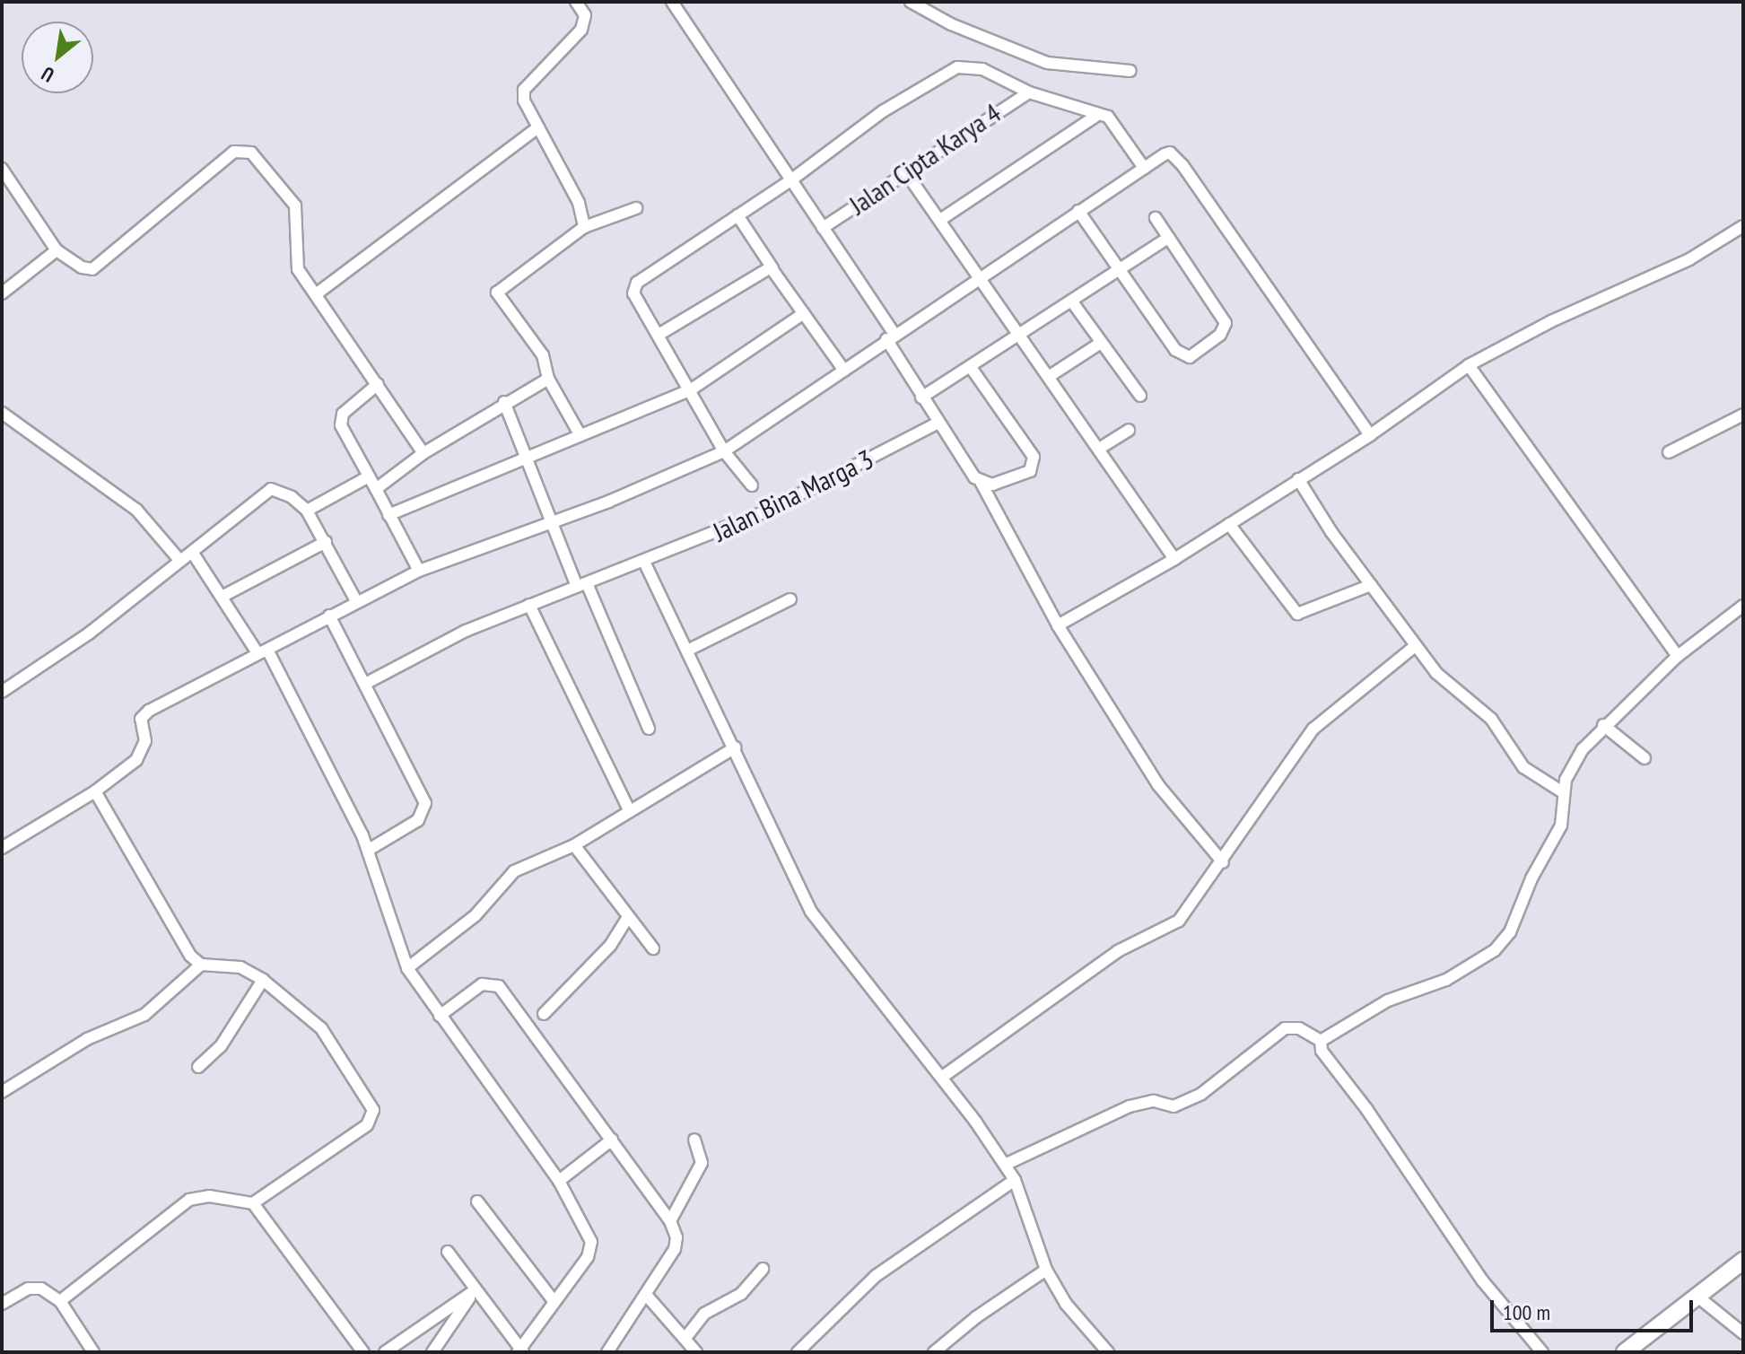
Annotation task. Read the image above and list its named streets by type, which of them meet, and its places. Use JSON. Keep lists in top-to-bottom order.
{
  "streets": {
    "street": ["Jalan Cipta Karya 4", "Jalan Bina Marga 3"]
  },
  "scale_bar": "100 m",
  "north": "bottom left"
}
